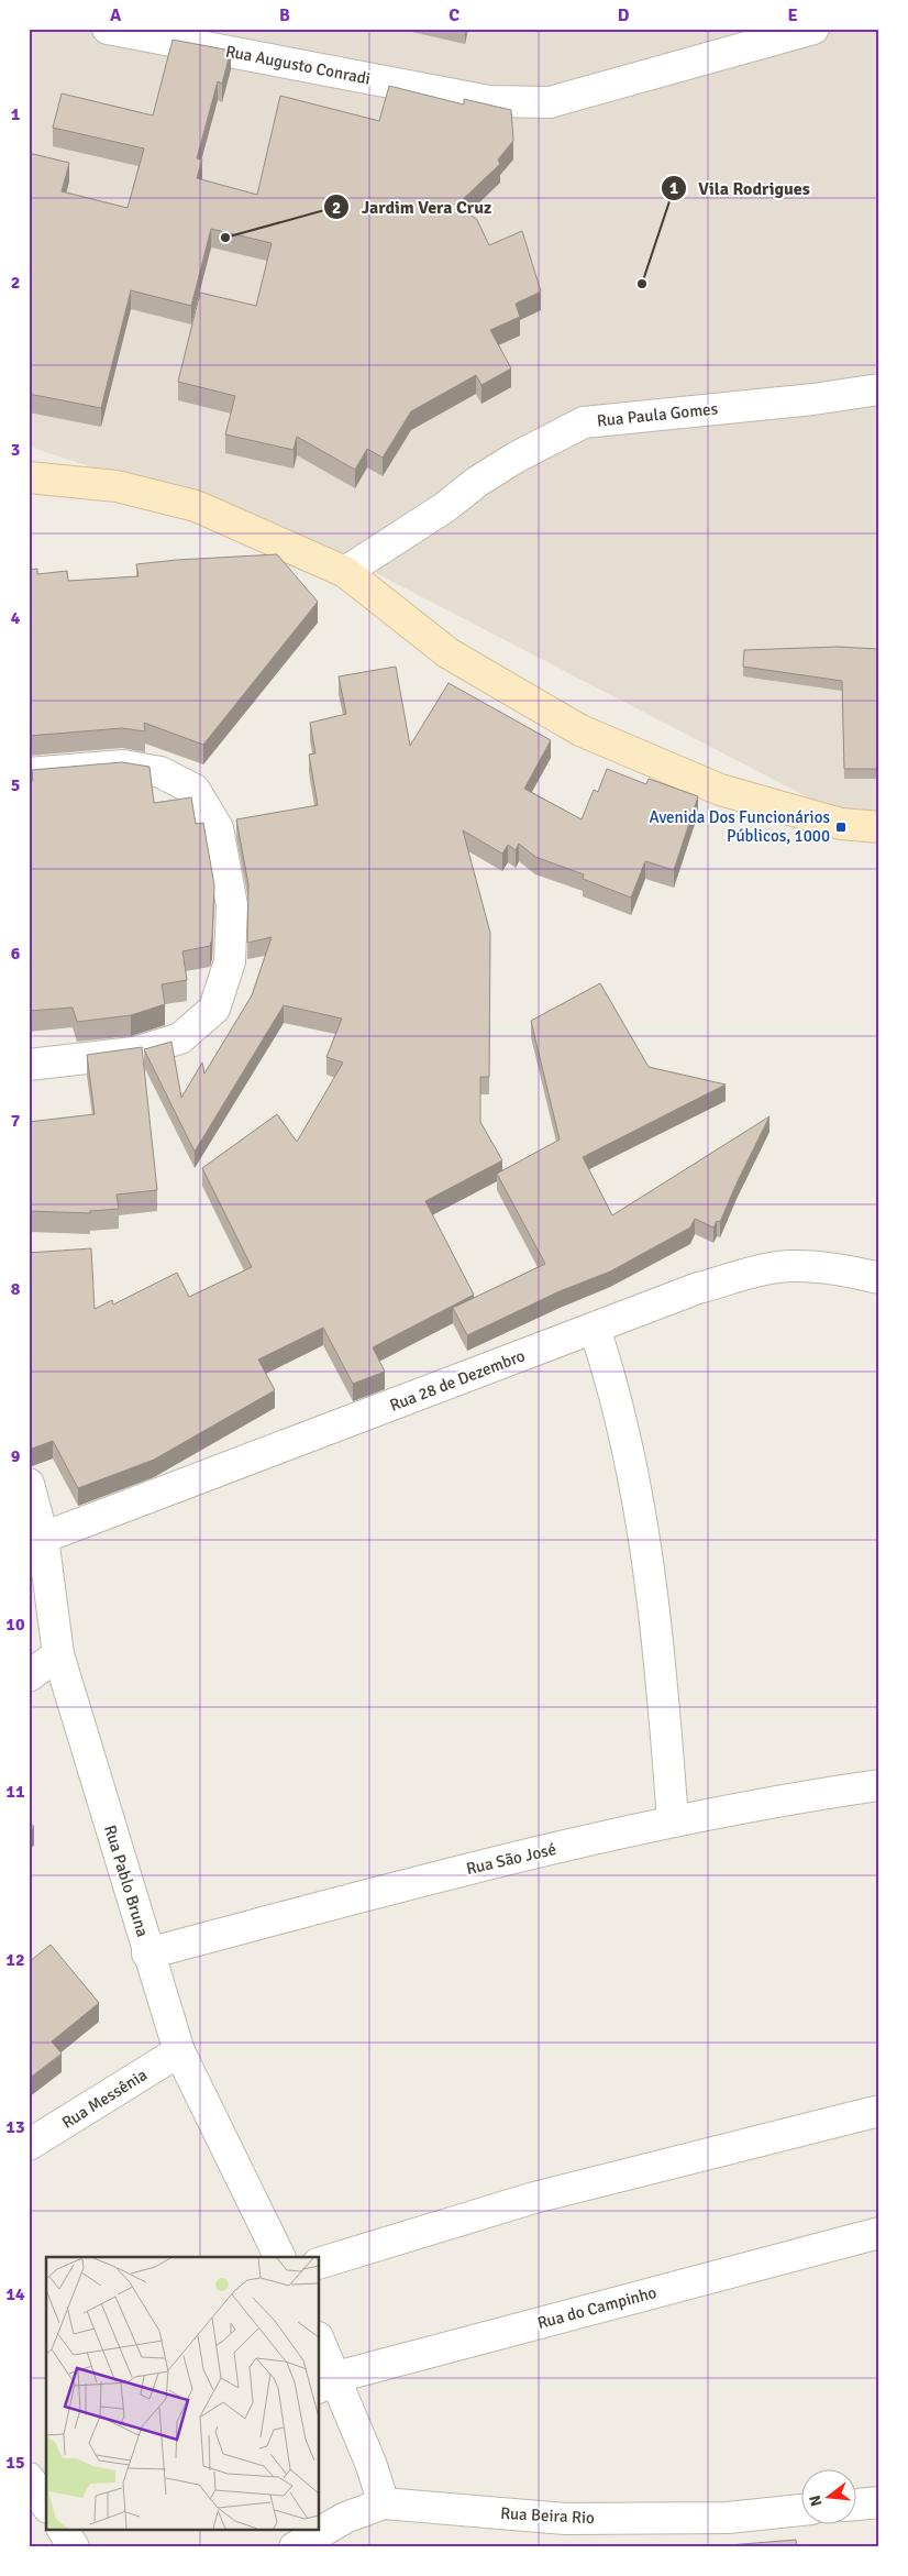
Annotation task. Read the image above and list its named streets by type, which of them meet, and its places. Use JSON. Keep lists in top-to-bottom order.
{
  "streets": {
    "street": [
      "Rua Augusto Conradi",
      "Rua Paula Gomes",
      "Rua 28 de Dezembro",
      "Rua São José",
      "Rua Pablo Bruna",
      "Rua Messênia",
      "Rua do Campinho",
      "Rua Beira Rio"
    ]
  },
  "crossings": [
    ["Rua 28 de Dezembro", "Rua Pablo Bruna"],
    ["Rua São José", "Rua Pablo Bruna"],
    ["Rua Pablo Bruna", "Rua Messênia"]
  ],
  "places": {
    "other": ["Jardim Vera Cruz", "Vila Rodrigues"],
    "transit": ["Avenida Dos Funcionários Públicos, 1000"]
  },
  "north": "left",
  "grid": {
    "columns": [
      "A",
      "B",
      "C",
      "D",
      "E"
    ],
    "rows": [
      "1",
      "2",
      "3",
      "4",
      "5",
      "6",
      "7",
      "8",
      "9",
      "10",
      "11",
      "12",
      "13",
      "14",
      "15"
    ]
  }
}
